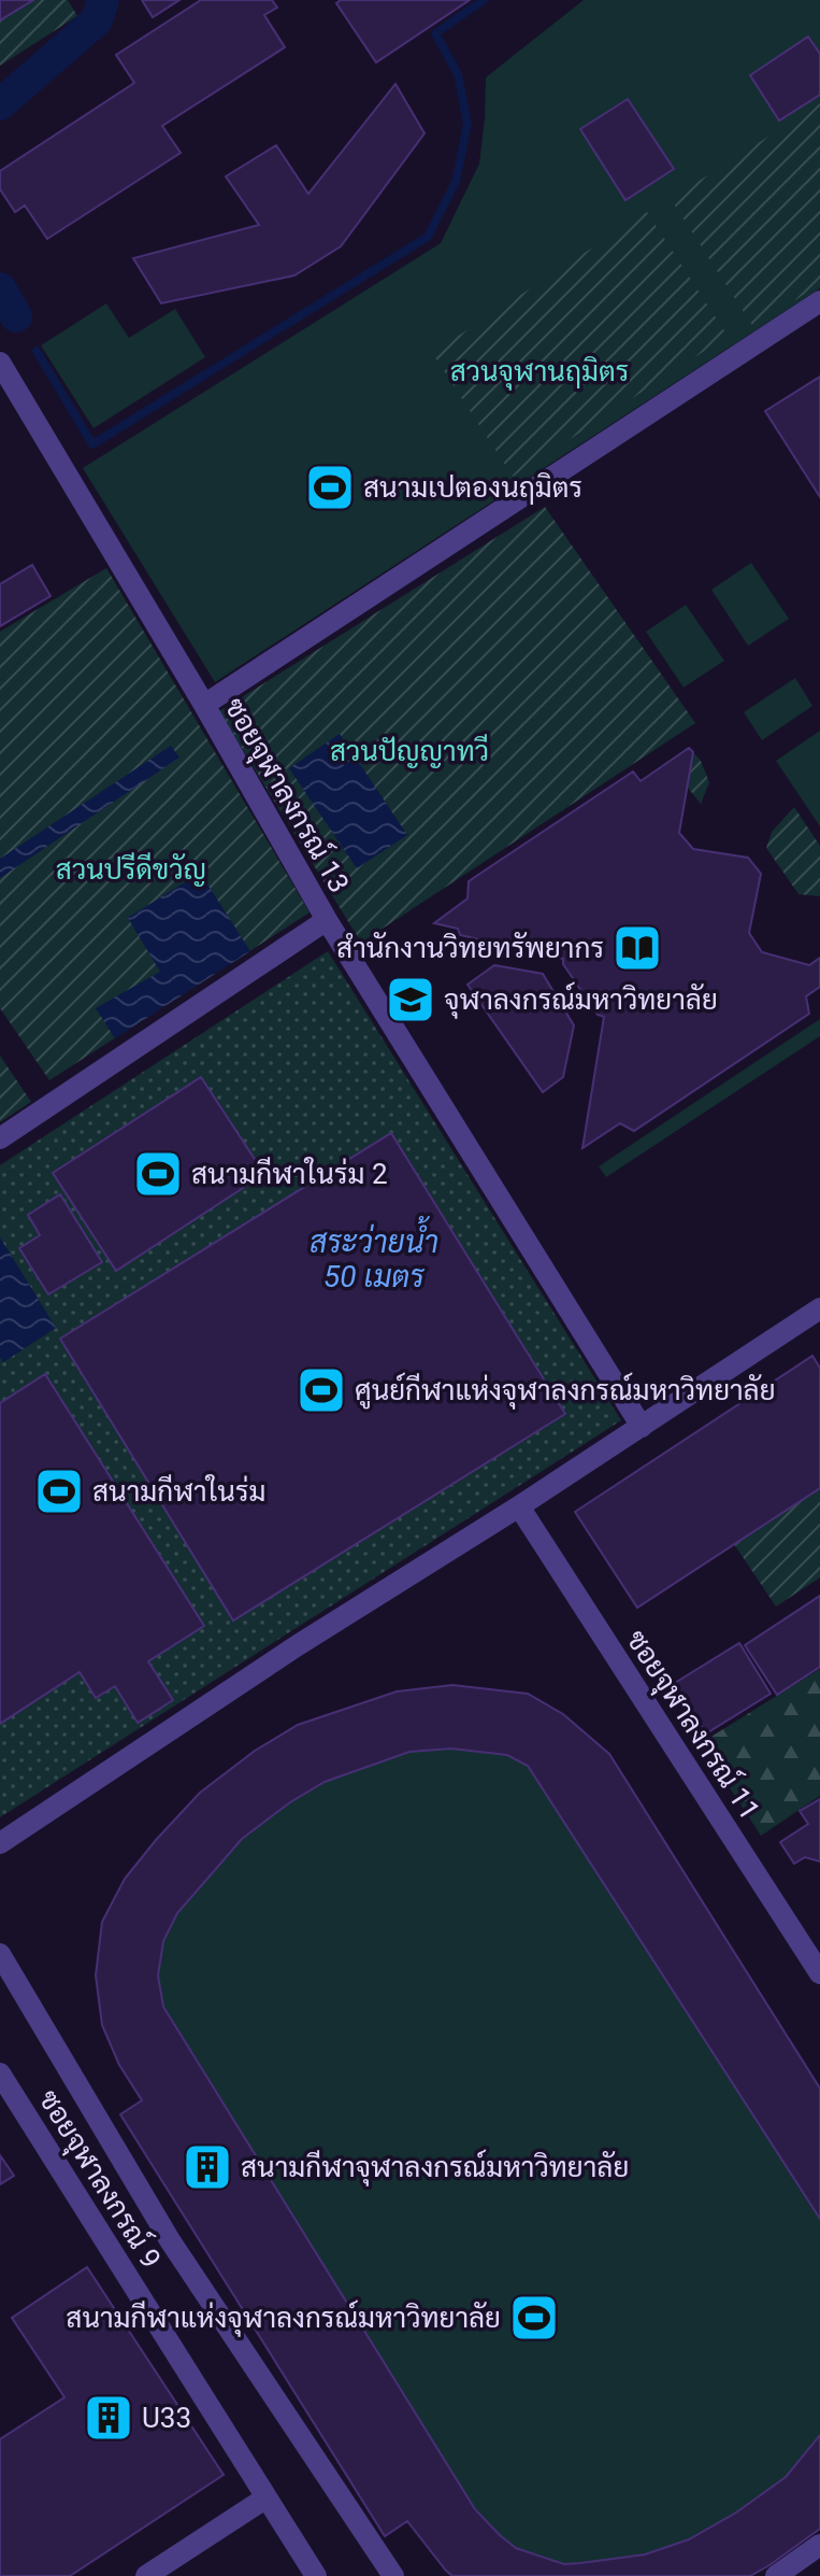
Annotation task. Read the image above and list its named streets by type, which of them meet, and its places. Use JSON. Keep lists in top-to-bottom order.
{
  "streets": {
    "street": ["ซอยจุฬาลงกรณ์ 13", "ซอยจุฬาลงกรณ์ 11", "ซอยจุฬาลงกรณ์ 9"]
  },
  "water": ["สระว่ายน้ำ 50 เมตร"],
  "parks": ["สวนจุฬานฤมิตร", "สวนปัญญาทวี", "สวนปรีดีขวัญ"],
  "places": {
    "sports": [
      "สนามเปตองนฤมิตร",
      "สนามกีฬาในร่ม 2",
      "ศูนย์กีฬาแห่งจุฬาลงกรณ์มหาวิทยาลัย",
      "สนามกีฬาในร่ม",
      "สนามกีฬาแห่งจุฬาลงกรณ์มหาวิทยาลัย"
    ],
    "library": ["สำนักงานวิทยทรัพยากร"],
    "school or university": ["จุฬาลงกรณ์มหาวิทยาลัย"],
    "building": ["สนามกีฬาจุฬาลงกรณ์มหาวิทยาลัย", "U33"]
  }
}
